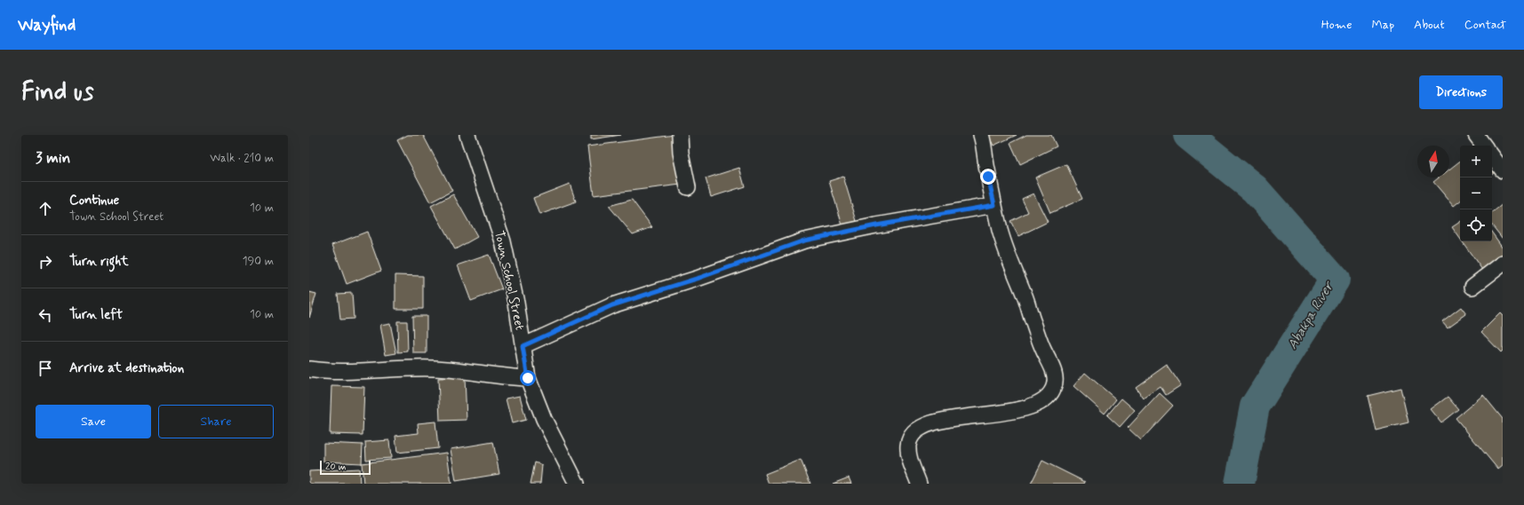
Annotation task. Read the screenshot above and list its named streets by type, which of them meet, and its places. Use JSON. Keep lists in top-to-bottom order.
{
  "streets": {
    "street": ["Town School Street"]
  },
  "water": ["Abakpa River"],
  "scale_bar": "20 m",
  "north": "top",
  "page": {
    "header": "Wayfind",
    "nav": [
      "Home",
      "Map",
      "About",
      "Contact"
    ],
    "buttons": [
      "Directions",
      ["Save", "Share"]
    ],
    "title": "Find us",
    "heading": ["3 min", "Walk · 210 m"],
    "map_buttons": ["+", "−"],
    "list": [
      ["Continue", "Town School Street", "10 m"],
      ["Turn right", "190 m"],
      ["Turn left", "10 m"],
      "Arrive at destination"
    ],
    "scale": "20 m"
  }
}
